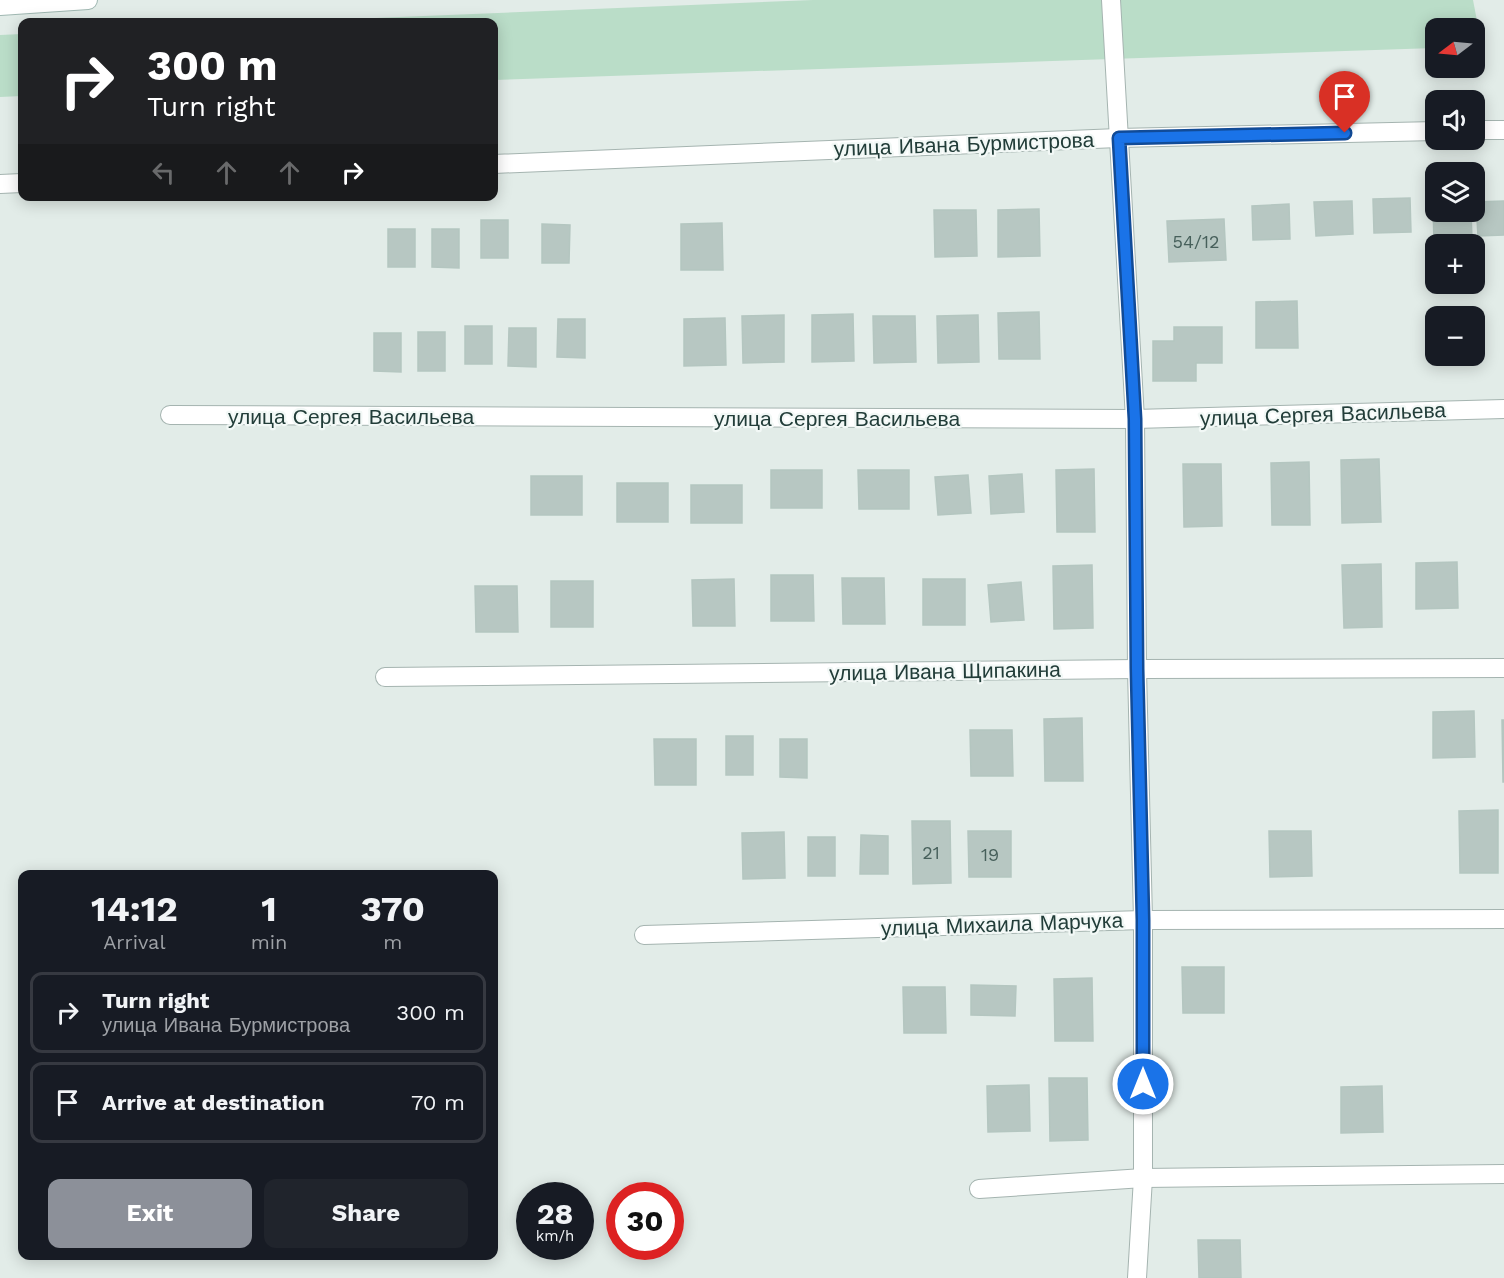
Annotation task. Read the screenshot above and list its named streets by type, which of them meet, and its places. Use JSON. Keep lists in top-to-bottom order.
{
  "streets": {
    "street": [
      "улица Ивана Бурмистрова",
      "улица Сергея Васильева",
      "улица Ивана Щипакина",
      "улица Михаила Марчука"
    ]
  },
  "house_numbers": ["54/12", "21", "19"],
  "north": "left",
  "page": {
    "map_buttons": ["+", "−"],
    "turn": ["300 m", "Turn right"],
    "eta": [
      "14:12",
      "Arrival",
      "1",
      "min",
      "370",
      "m"
    ],
    "list": [
      {
        "name": "Turn right",
        "note": "улица Ивана Бурмистрова",
        "value": "300 m"
      },
      {
        "name": "Arrive at destination",
        "value": "70 m"
      }
    ],
    "buttons": ["Exit", "Share"],
    "speed": "28 km/h",
    "limit": "30"
  }
}
